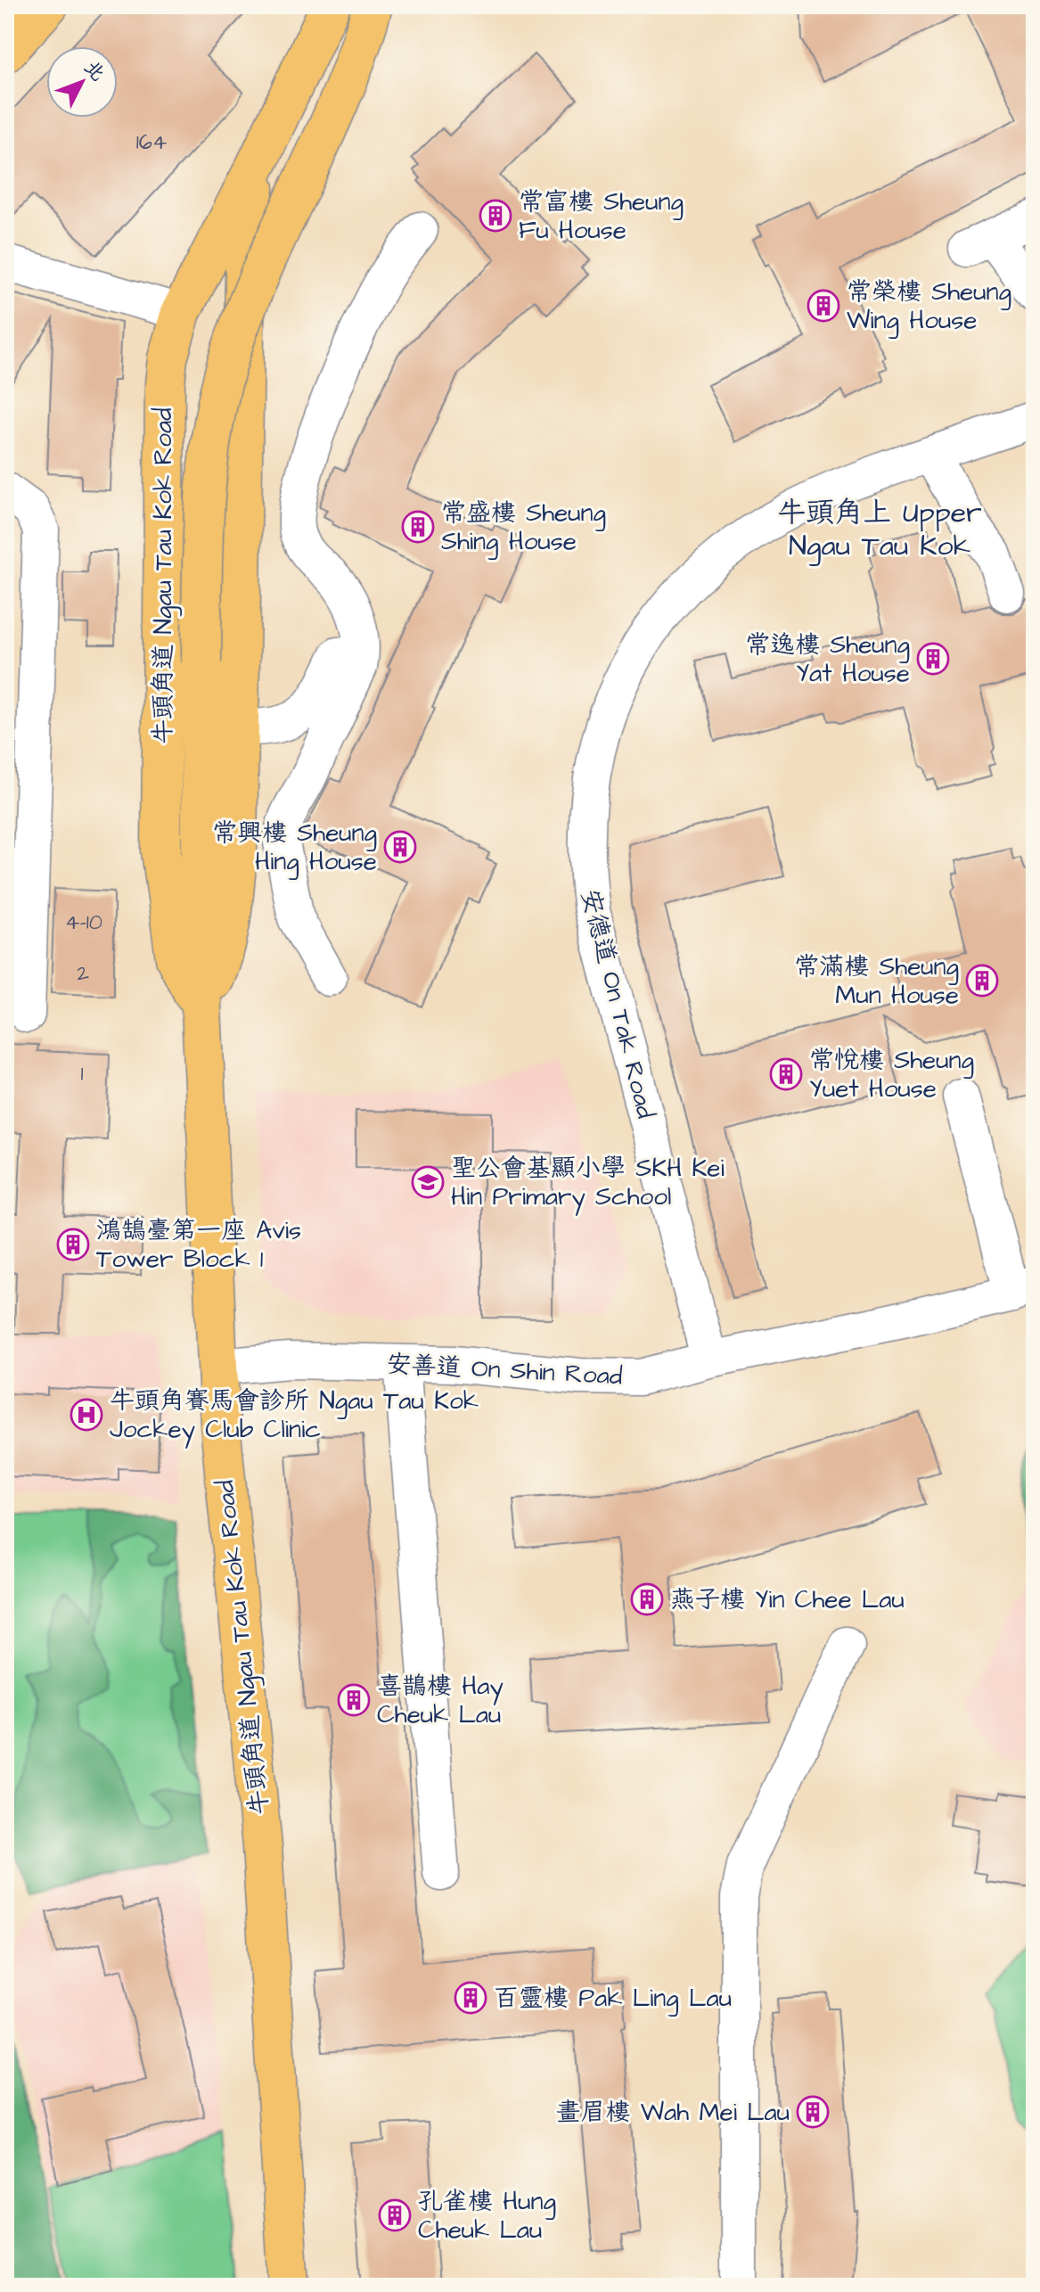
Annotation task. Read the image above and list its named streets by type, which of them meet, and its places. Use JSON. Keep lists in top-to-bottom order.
{
  "streets": {
    "main road": ["牛頭角道 Ngau Tau Kok Road"],
    "street": ["安德道 On Tak Road", "安善道 On Shin Road"]
  },
  "crossings": [
    ["牛頭角道 Ngau Tau Kok Road", "安善道 On Shin Road"],
    ["安德道 On Tak Road", "安善道 On Shin Road"]
  ],
  "districts": ["牛頭角上 Upper Ngau Tau Kok"],
  "places": {
    "building": [
      "常富樓 Sheung Fu House",
      "常榮樓 Sheung Wing House",
      "常盛樓 Sheung Shing House",
      "常逸樓 Sheung Yat House",
      "常興樓 Sheung Hing House",
      "常滿樓 Sheung Mun House",
      "常悅樓 Sheung Yuet House",
      "鴻鵠臺第一座 Avis Tower Block 1",
      "燕子樓 Yin Chee Lau",
      "喜鵲樓 Hay Cheuk Lau",
      "百靈樓 Pak Ling Lau",
      "畫眉樓 Wah Mei Lau",
      "孔雀樓 Hung Cheuk Lau"
    ],
    "school or university": ["聖公會基顯小學 SKH Kei Hin Primary School"],
    "hospital": ["牛頭角賽馬會診所 Ngau Tau Kok Jockey Club Clinic"]
  },
  "house_numbers": [
    "164",
    "4-10",
    "2",
    "1"
  ],
  "north": "top right"
}
